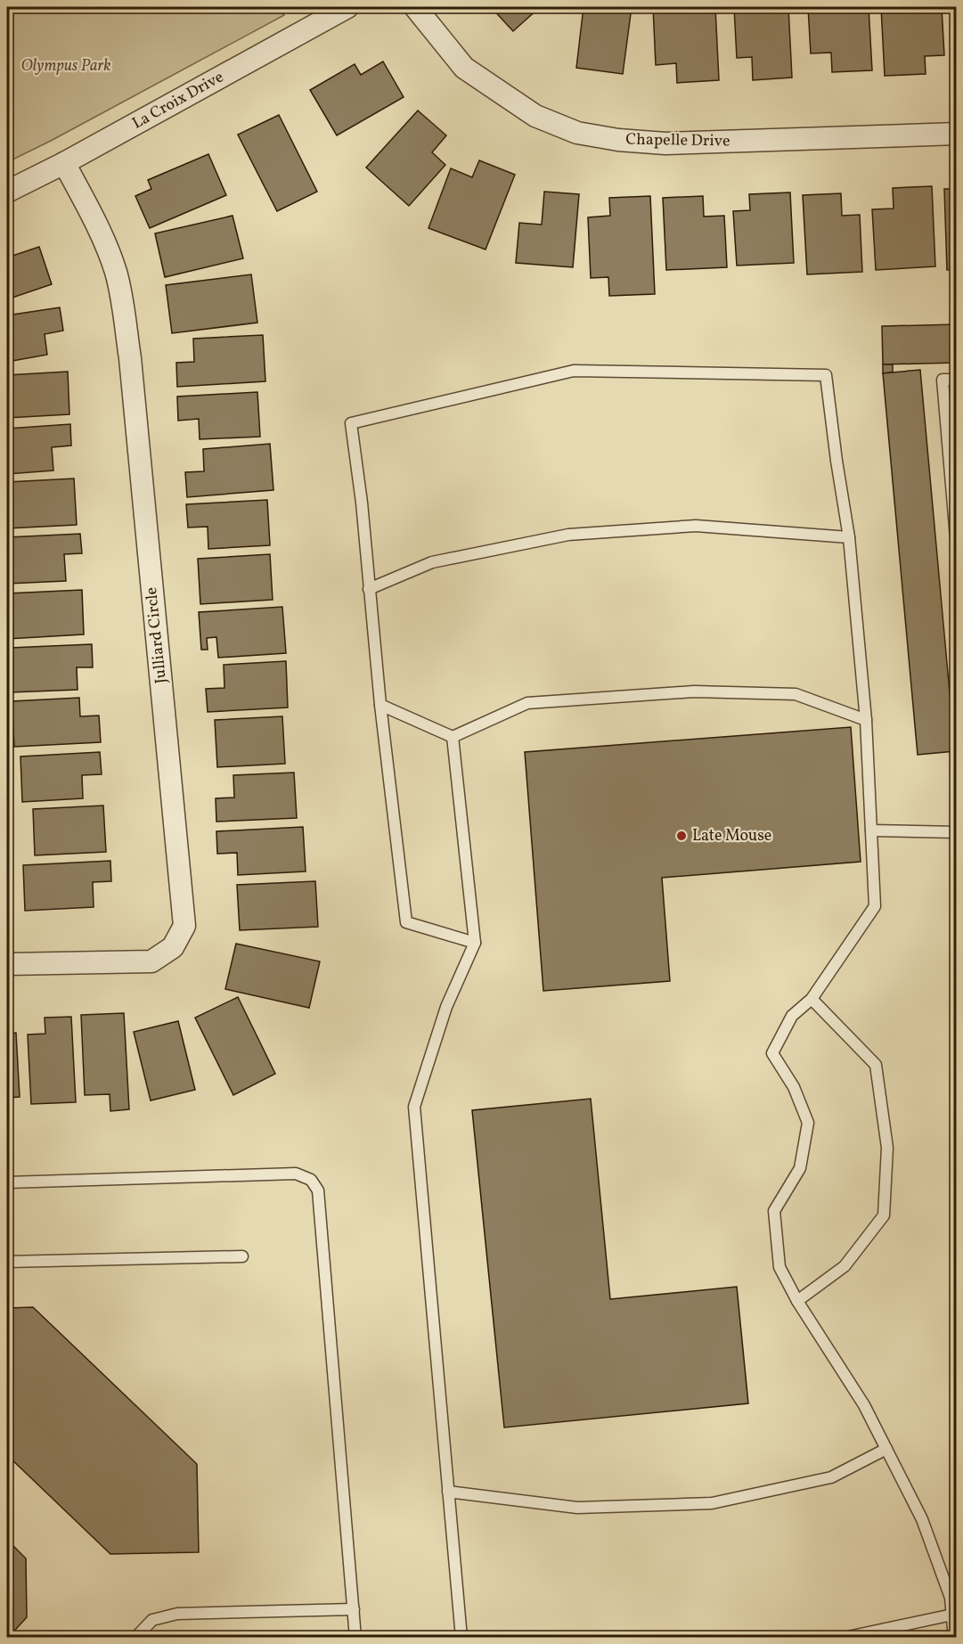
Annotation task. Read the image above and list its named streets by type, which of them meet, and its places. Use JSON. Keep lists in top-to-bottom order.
{
  "streets": {
    "street": ["La Croix Drive", "Chapelle Drive", "Julliard Circle"]
  },
  "crossings": [
    ["La Croix Drive", "Julliard Circle"]
  ],
  "parks": ["Olympus Park"],
  "places": ["Late Mouse"]
}
